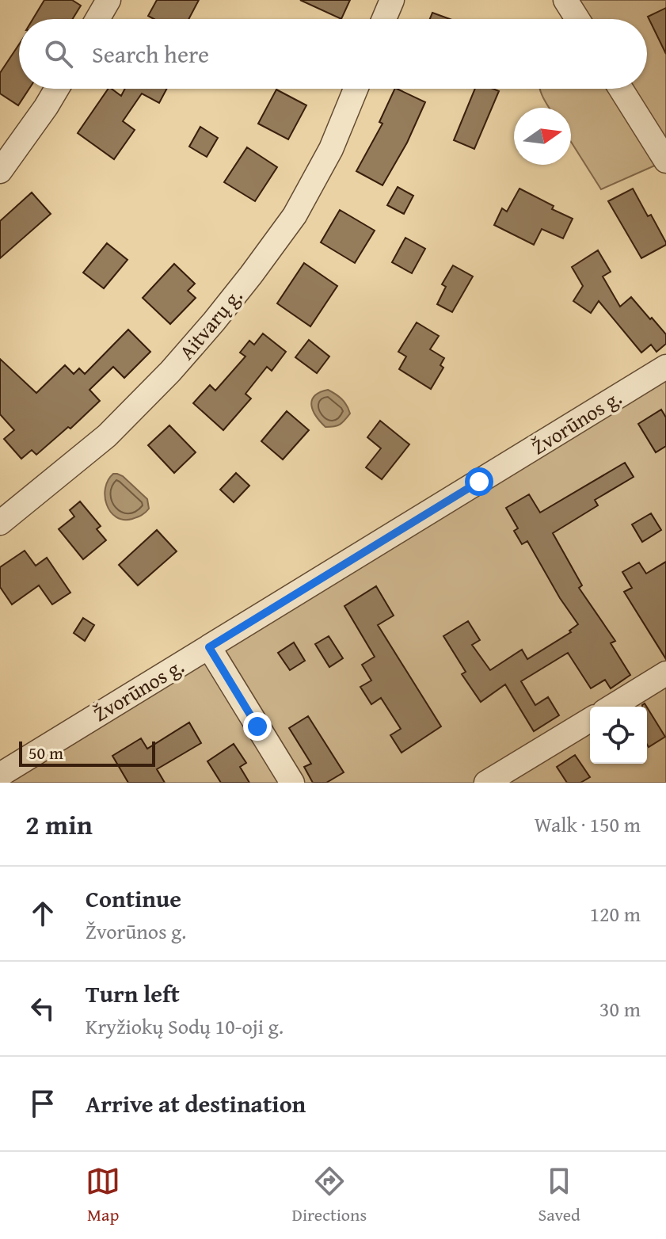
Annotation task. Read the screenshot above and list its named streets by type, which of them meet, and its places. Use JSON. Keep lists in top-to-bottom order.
{
  "streets": {
    "street": ["Aitvarų g.", "Žvorūnos g."]
  },
  "scale_bar": "50 m",
  "north": "right",
  "page": {
    "search": "Search here",
    "scale": "50 m",
    "heading": ["2 min", "Walk · 150 m"],
    "list": [
      ["Continue", "Žvorūnos g.", "120 m"],
      ["Turn left", "Kryžiokų Sodų 10-oji g.", "30 m"],
      "Arrive at destination"
    ],
    "nav": ["Map", "Directions", "Saved"]
  }
}
